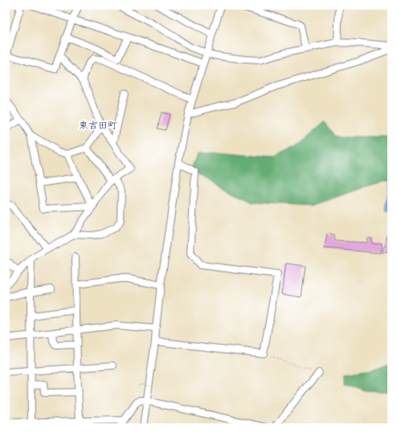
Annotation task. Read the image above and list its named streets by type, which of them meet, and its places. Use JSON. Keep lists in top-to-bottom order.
{
  "districts": ["東吉田町"]
}
